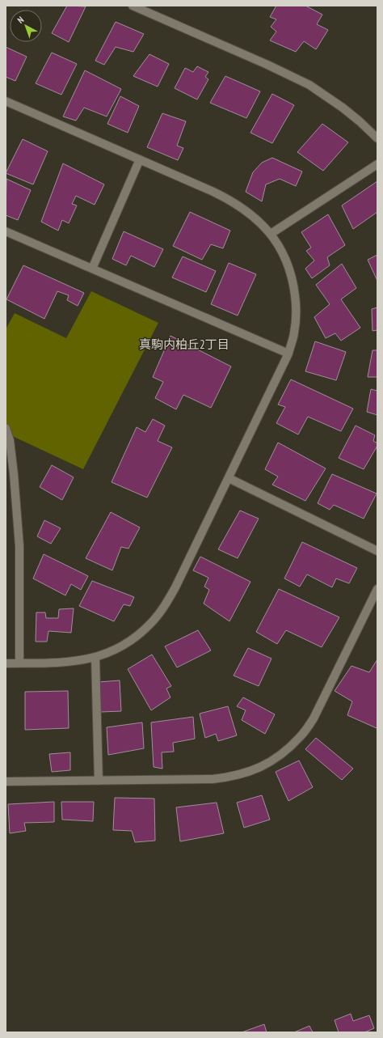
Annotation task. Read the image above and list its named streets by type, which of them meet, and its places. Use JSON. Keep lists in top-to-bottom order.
{
  "districts": ["真駒内柏丘2丁目"],
  "north": "top left"
}
